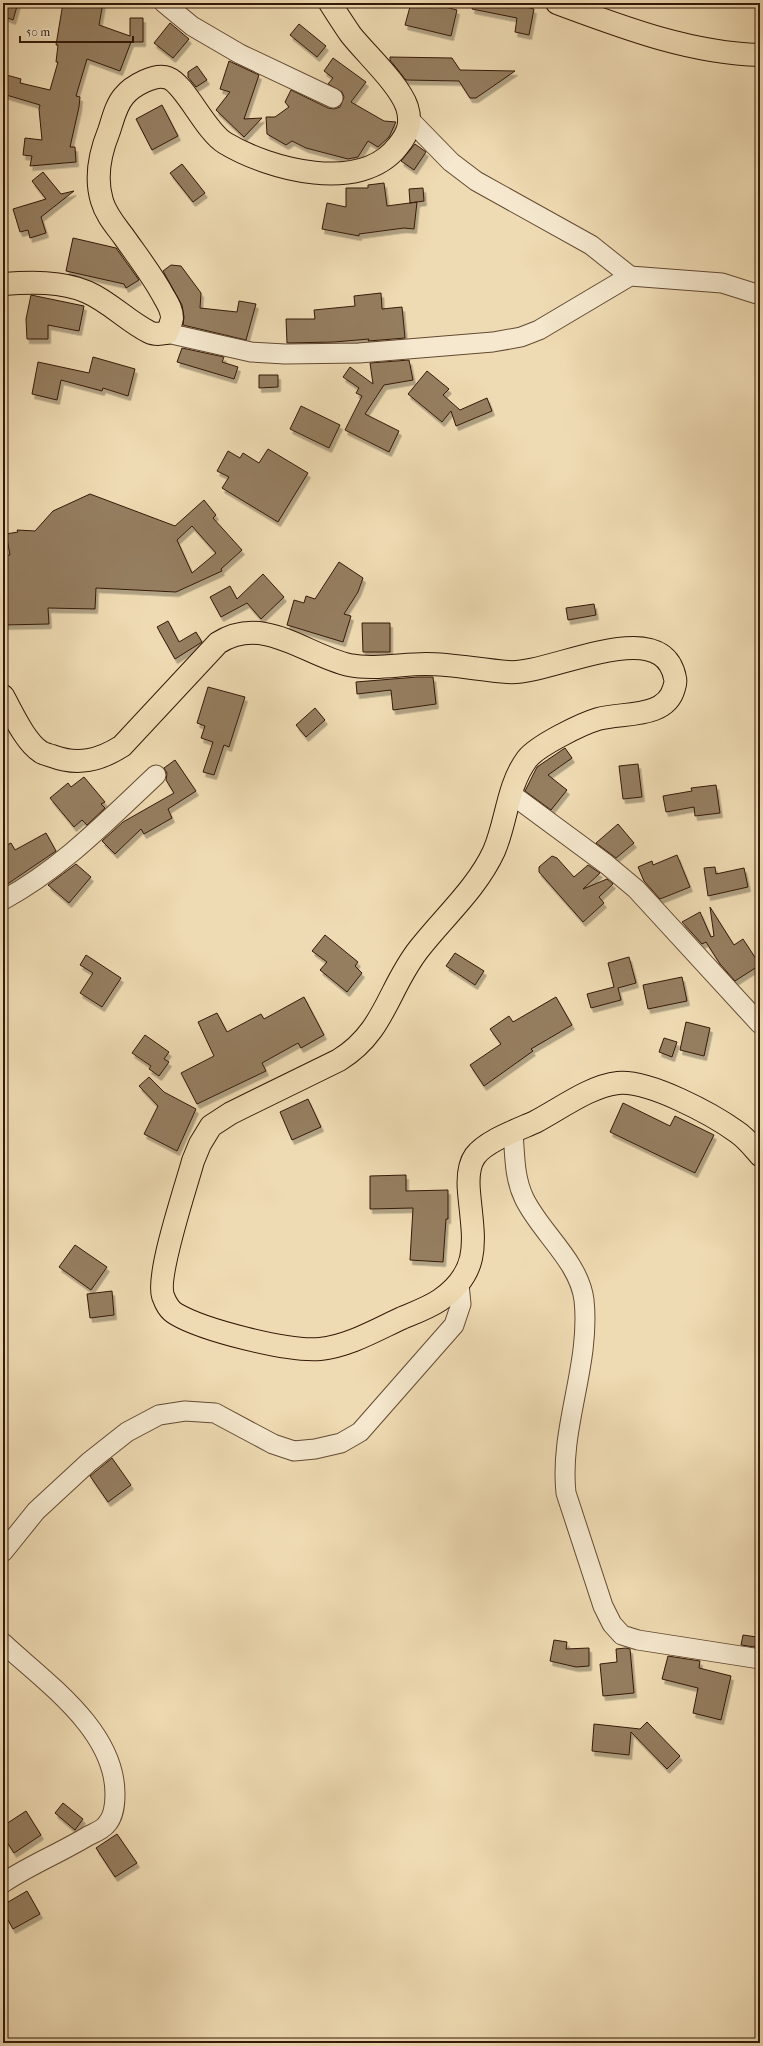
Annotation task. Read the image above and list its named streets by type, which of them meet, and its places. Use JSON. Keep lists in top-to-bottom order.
{
  "scale_bar": "50 m"
}
